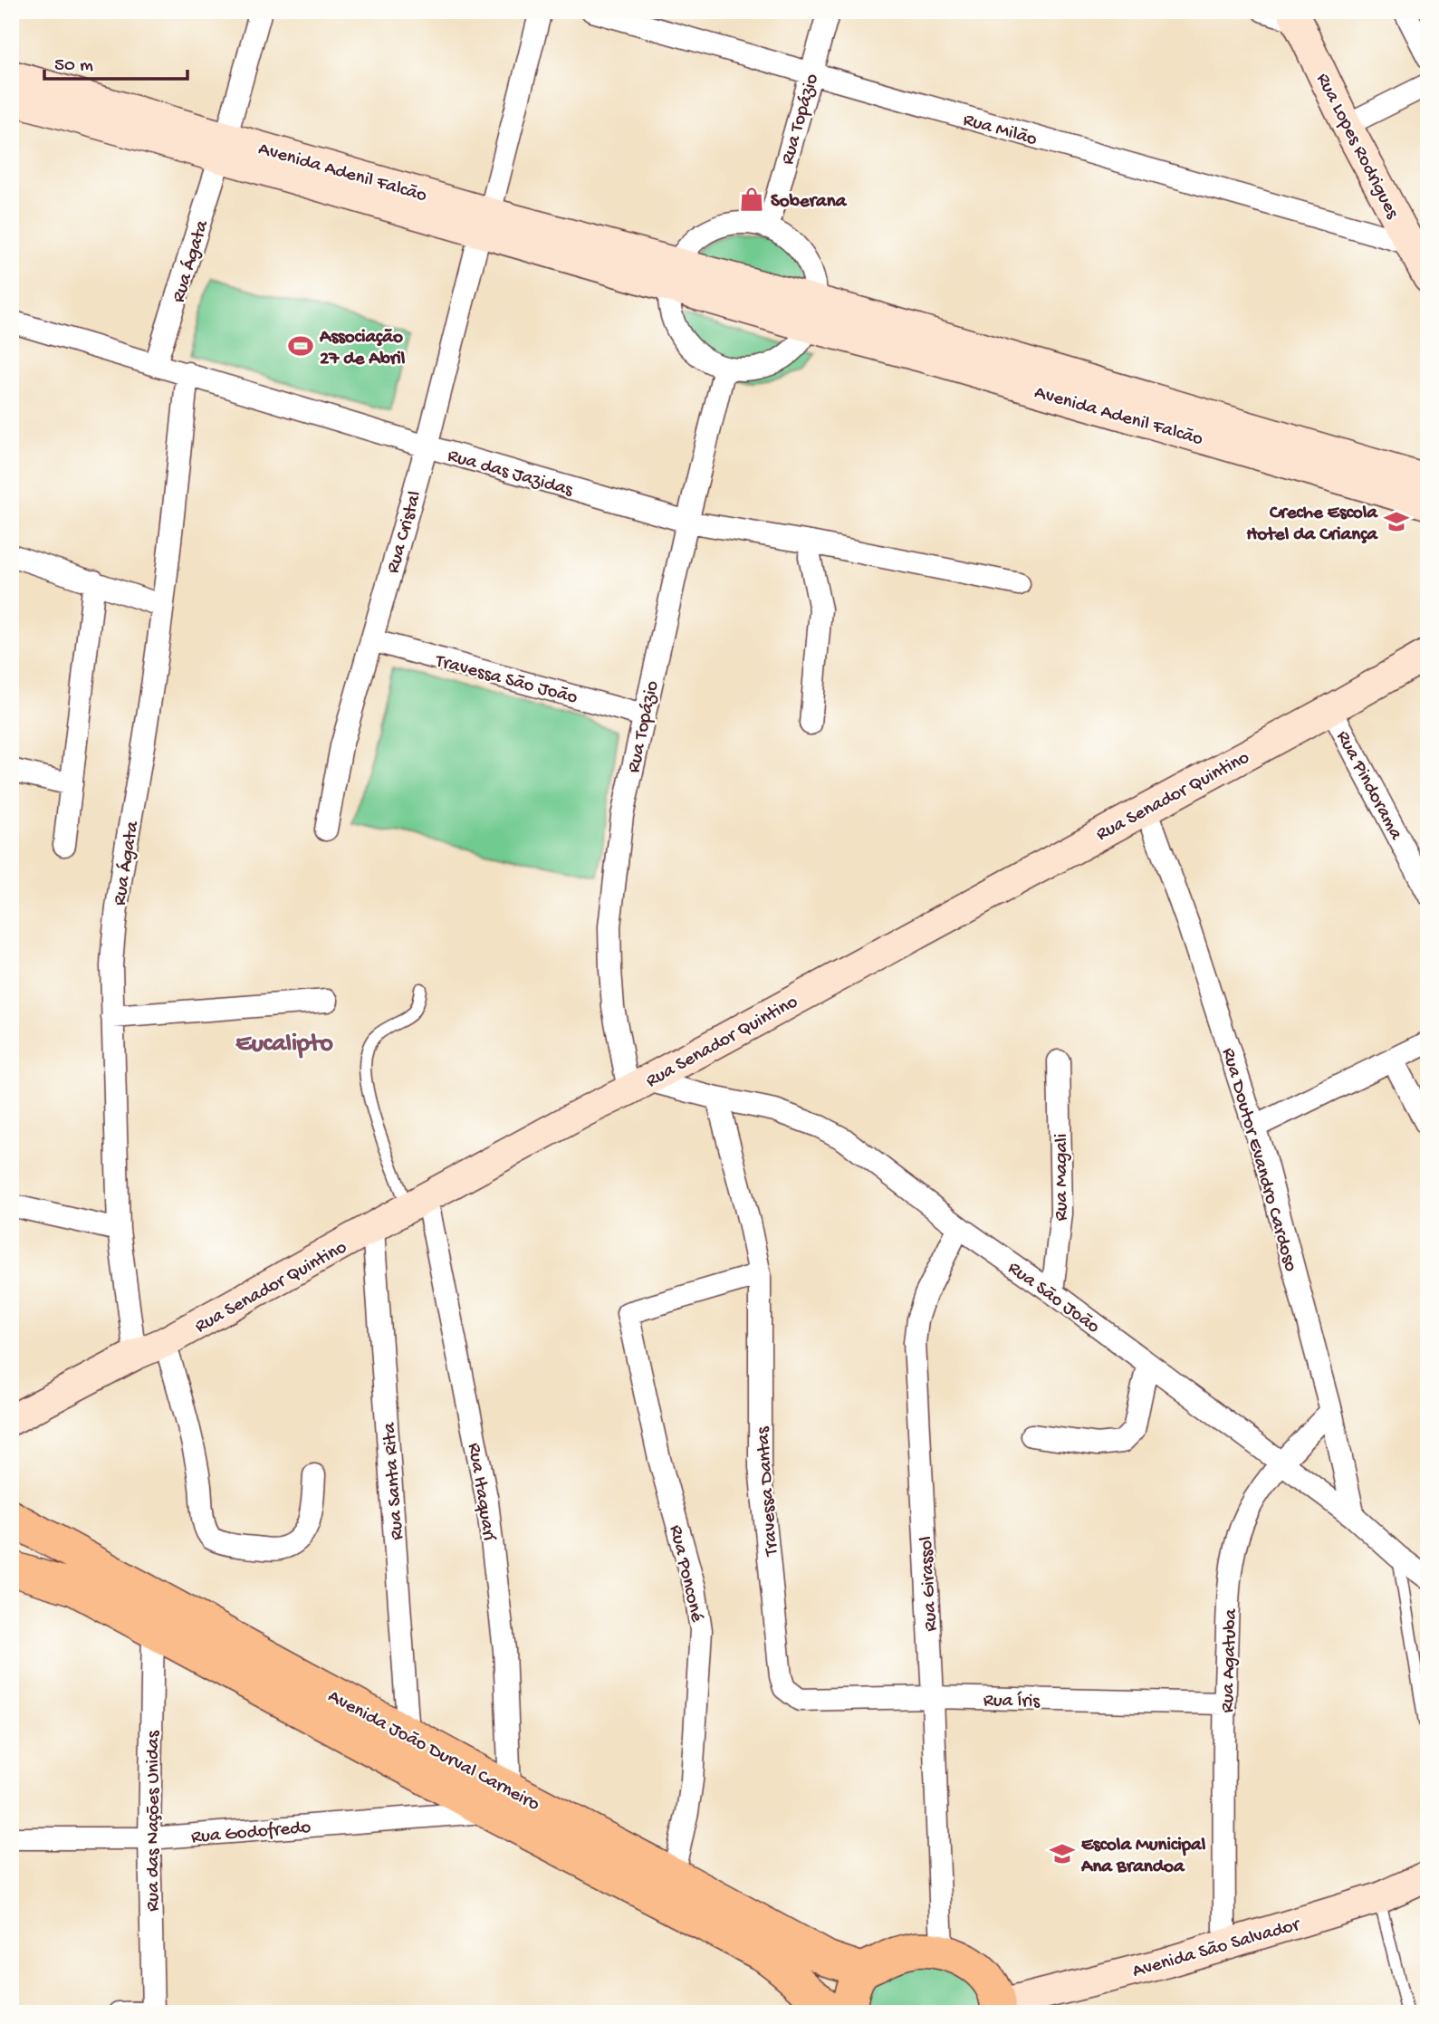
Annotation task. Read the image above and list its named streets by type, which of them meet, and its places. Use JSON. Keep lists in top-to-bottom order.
{
  "streets": {
    "main road": ["Avenida João Durval Carneiro"],
    "street": [
      "Rua Topázio",
      "Rua Milão",
      "Rua Lopes Rodrigues",
      "Avenida Adenil Falcão",
      "Rua Ágata",
      "Rua das Jazidas",
      "Rua Cristal",
      "Travessa São João",
      "Rua Pindorama",
      "Rua Senador Quintino",
      "Rua Doutor Evandro Cardoso",
      "Rua Magali",
      "Rua São João",
      "Rua Santa Rita",
      "Rua Itaquarí",
      "Travessa Dantas",
      "Rua Ponconé",
      "Rua Girassol",
      "Rua Agatuba",
      "Rua Íris",
      "Rua das Nações Unidas",
      "Rua Godofredo",
      "Avenida São Salvador"
    ]
  },
  "crossings": [
    ["Rua Topázio", "Rua Milão"],
    ["Rua Topázio", "Rua das Jazidas"],
    ["Rua Topázio", "Travessa São João"],
    ["Rua Topázio", "Rua Senador Quintino"],
    ["Rua Topázio", "Rua São João"],
    ["Rua Milão", "Rua Lopes Rodrigues"],
    ["Avenida Adenil Falcão", "Rua Ágata"],
    ["Avenida Adenil Falcão", "Rua Cristal"],
    ["Rua Ágata", "Rua das Jazidas"],
    ["Rua Ágata", "Rua Senador Quintino"],
    ["Rua das Jazidas", "Rua Cristal"],
    ["Rua Cristal", "Travessa São João"],
    ["Rua Pindorama", "Rua Senador Quintino"],
    ["Rua Senador Quintino", "Rua Doutor Evandro Cardoso"],
    ["Rua Senador Quintino", "Rua São João"],
    ["Rua Senador Quintino", "Rua Santa Rita"],
    ["Rua Senador Quintino", "Rua Itaquarí"],
    ["Rua Doutor Evandro Cardoso", "Rua São João"],
    ["Rua Doutor Evandro Cardoso", "Rua Agatuba"],
    ["Rua Magali", "Rua São João"],
    ["Rua São João", "Travessa Dantas"],
    ["Rua São João", "Rua Girassol"],
    ["Rua São João", "Rua Agatuba"],
    ["Rua Santa Rita", "Avenida João Durval Carneiro"],
    ["Rua Itaquarí", "Avenida João Durval Carneiro"],
    ["Rua Itaquarí", "Rua Godofredo"],
    ["Travessa Dantas", "Rua Ponconé"],
    ["Travessa Dantas", "Rua Íris"],
    ["Rua Ponconé", "Avenida João Durval Carneiro"],
    ["Rua Girassol", "Rua Íris"],
    ["Rua Agatuba", "Rua Íris"],
    ["Rua Agatuba", "Avenida São Salvador"],
    ["Avenida João Durval Carneiro", "Rua das Nações Unidas"],
    ["Avenida João Durval Carneiro", "Rua Godofredo"],
    ["Rua das Nações Unidas", "Rua Godofredo"]
  ],
  "districts": ["Eucalipto"],
  "places": {
    "shop": ["Soberana"],
    "sports": ["Associação 27 de Abril"],
    "school or university": ["Creche Escola Hotel da Criança", "Escola Municipal Ana Brandoa"]
  },
  "scale_bar": "50 m"
}
